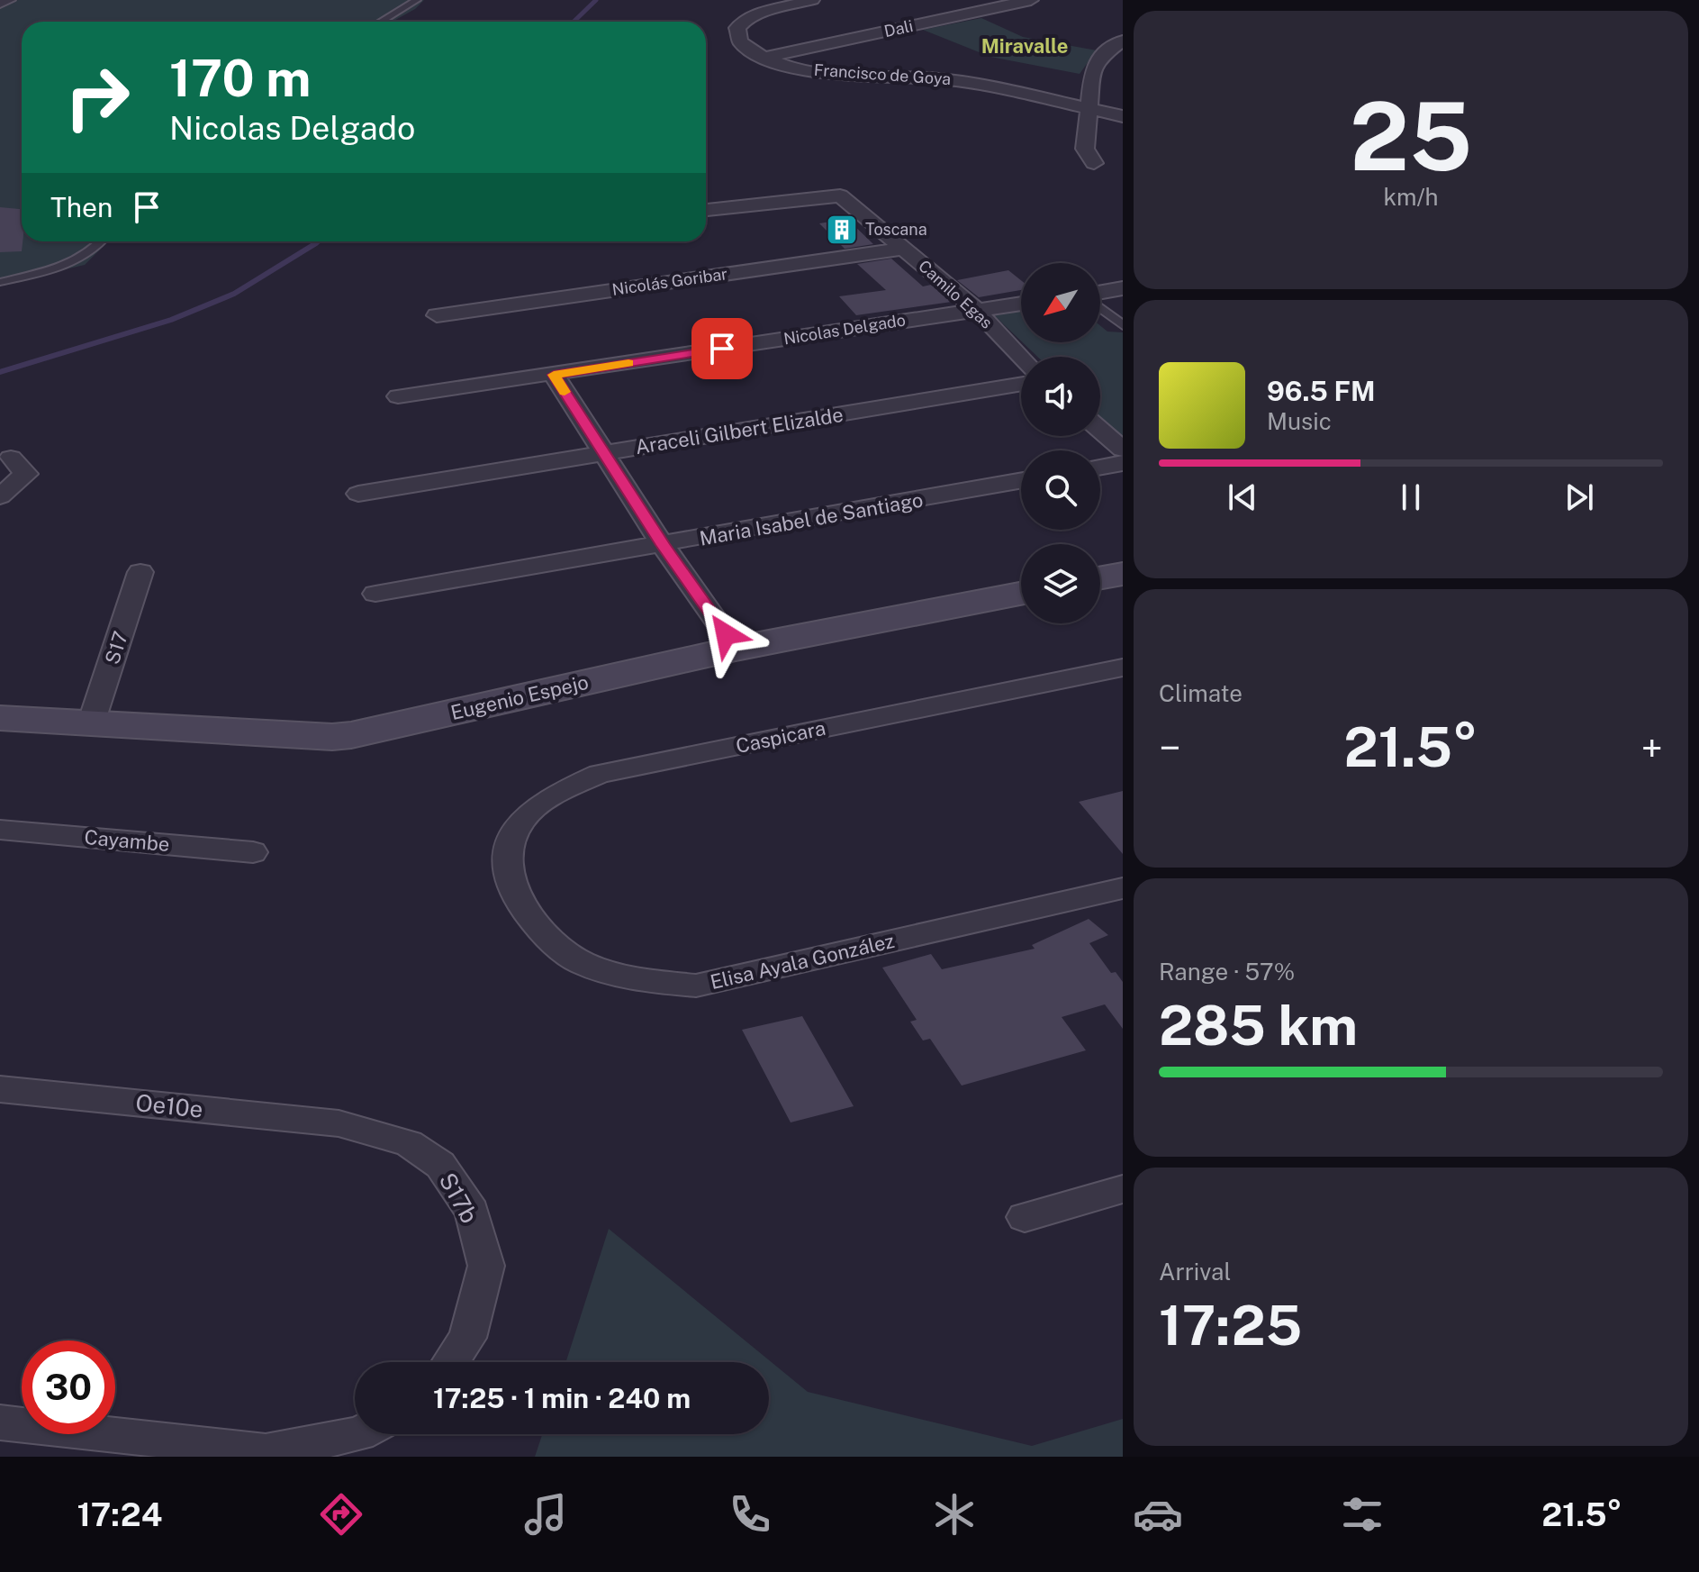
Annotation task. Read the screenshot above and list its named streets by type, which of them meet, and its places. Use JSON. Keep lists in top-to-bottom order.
{
  "streets": {
    "street": [
      "Dali",
      "Francisco de Goya",
      "Nicolás Goribar",
      "Camilo Egas",
      "Nicolas Delgado",
      "Araceli Gilbert Elizalde",
      "Maria Isabel de Santiago",
      "S17",
      "Eugenio Espejo",
      "Caspicara",
      "Cayambe",
      "Elisa Ayala González",
      "Oe10e",
      "S17b"
    ]
  },
  "crossings": [
    ["Dali", "Francisco de Goya"],
    ["Nicolás Goribar", "Camilo Egas"],
    ["Camilo Egas", "Nicolas Delgado"],
    ["S17", "Eugenio Espejo"],
    ["Caspicara", "Elisa Ayala González"],
    ["Oe10e", "S17b"]
  ],
  "districts": ["Miravalle"],
  "places": {
    "building": ["Toscana"]
  },
  "north": "bottom left",
  "page": {
    "tile": [
      ["25", "km/h"],
      "Climate",
      ["Range · 57%", "285 km"],
      ["Arrival", "17:25"]
    ],
    "turn": ["170 m", "Nicolas Delgado"],
    "then": "Then",
    "song": ["96.5 FM", "Music"],
    "heat": ["−", "21.5°", "+"],
    "limit": "30",
    "trip": "17:25 · 1 min · 240 m",
    "tabs": ["17:24", "21.5°"]
  }
}
